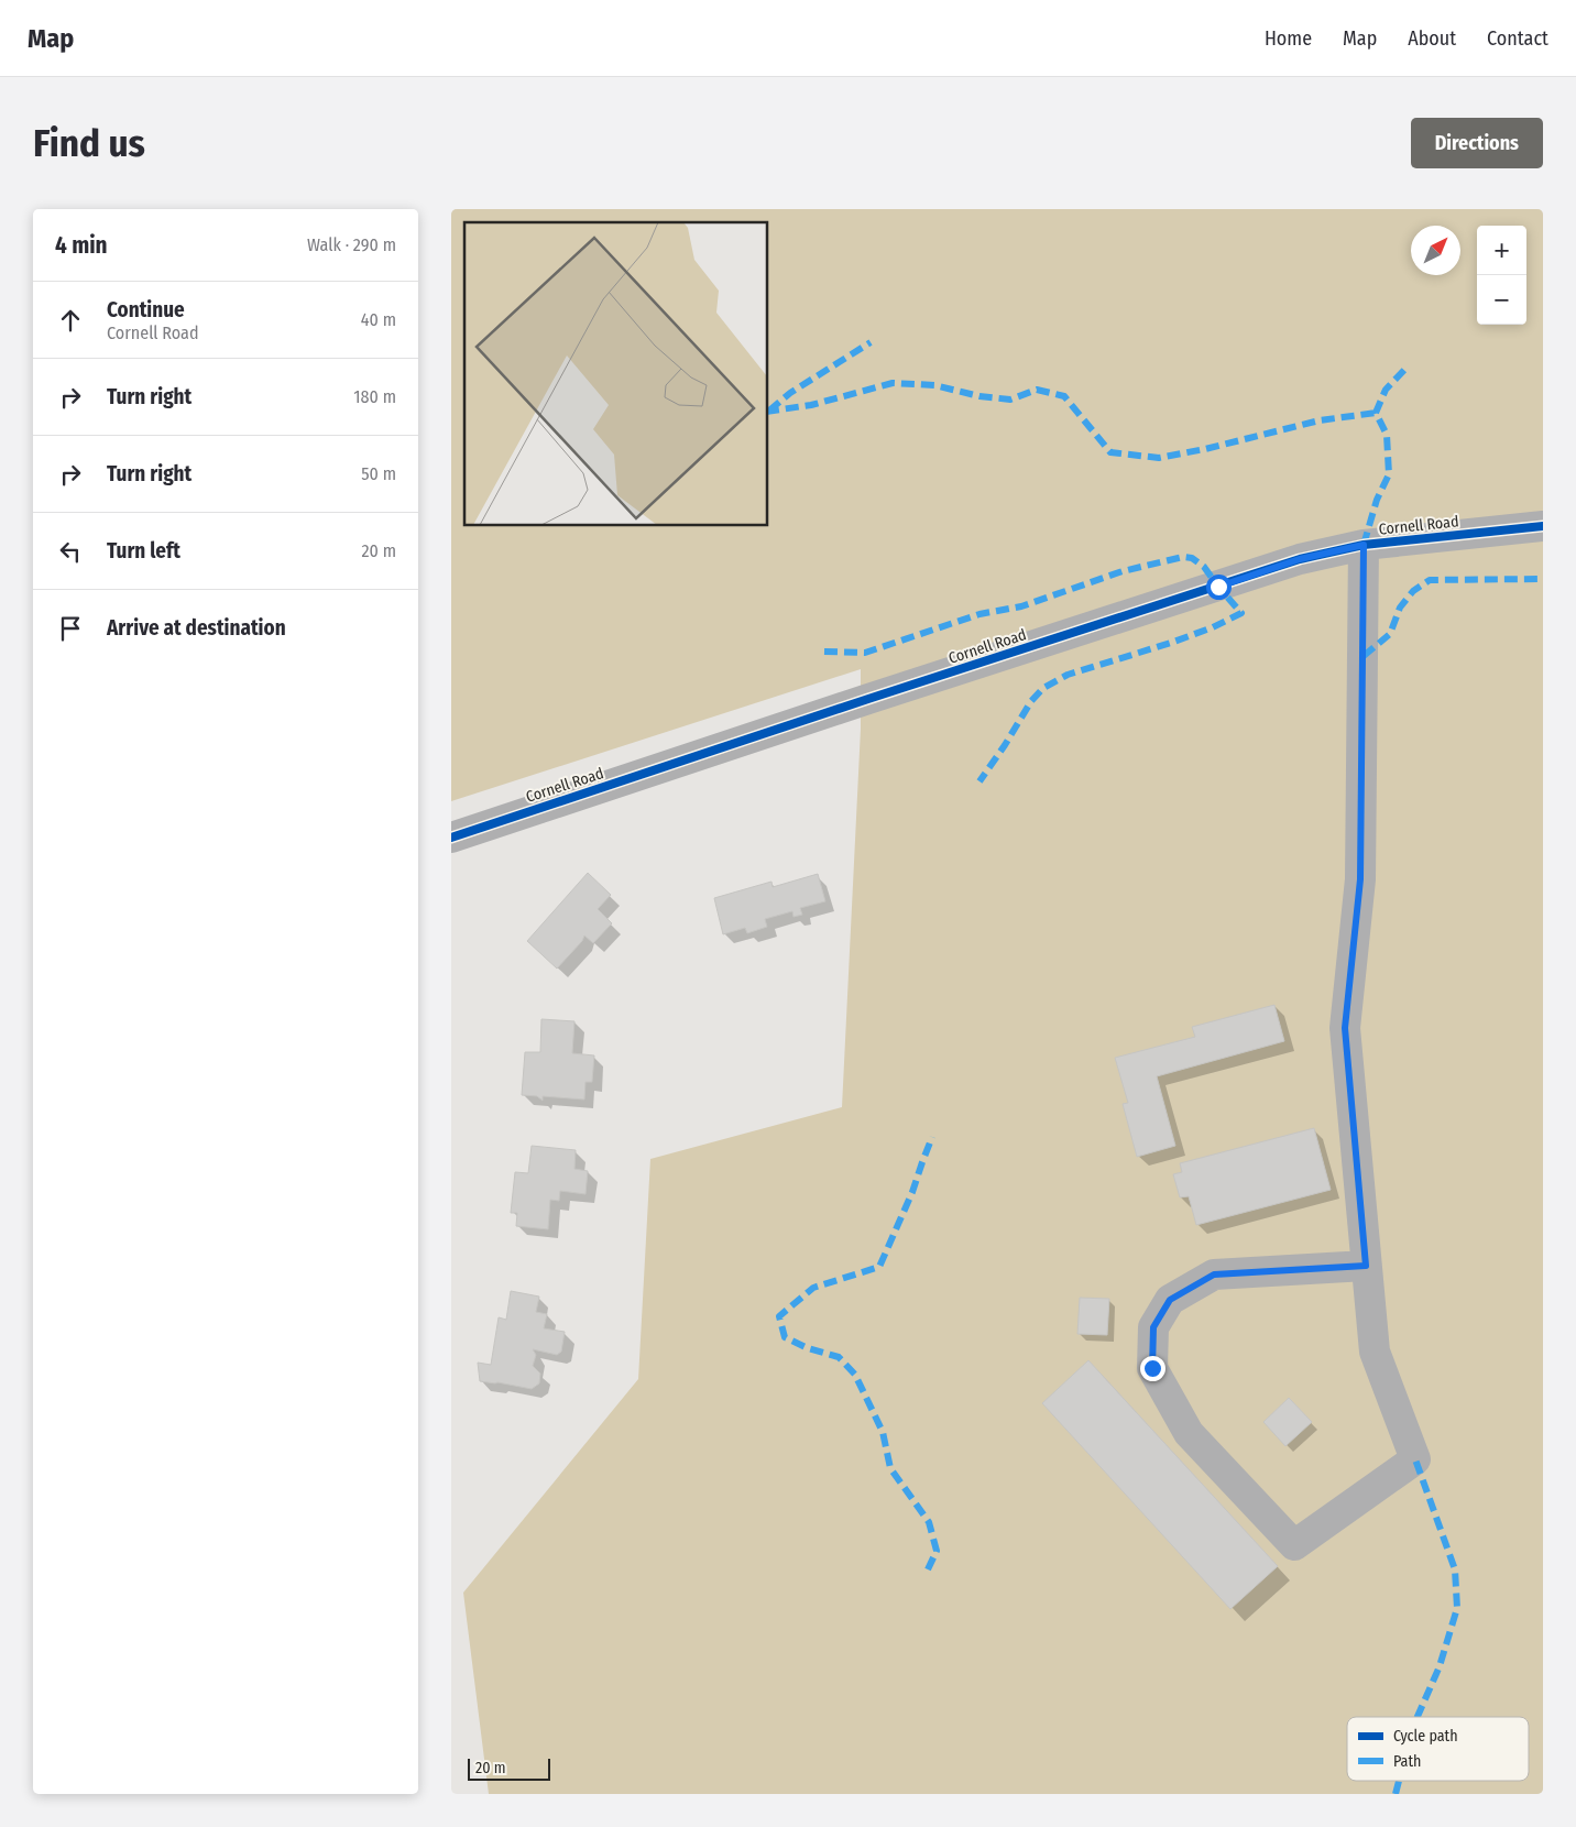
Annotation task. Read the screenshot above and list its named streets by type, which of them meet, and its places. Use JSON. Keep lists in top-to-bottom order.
{
  "streets": {
    "street": ["Cornell Road"]
  },
  "legend": ["Cycle path", "Path"],
  "scale_bar": "20 m",
  "north": "top right",
  "page": {
    "header": "Map",
    "nav": [
      "Home",
      "Map",
      "About",
      "Contact"
    ],
    "buttons": "Directions",
    "title": "Find us",
    "heading": ["4 min", "Walk · 290 m"],
    "map_buttons": ["+", "−"],
    "list": [
      ["Continue", "Cornell Road", "40 m"],
      ["Turn right", "180 m"],
      ["Turn right", "50 m"],
      ["Turn left", "20 m"],
      "Arrive at destination"
    ],
    "scale": "20 m"
  }
}
